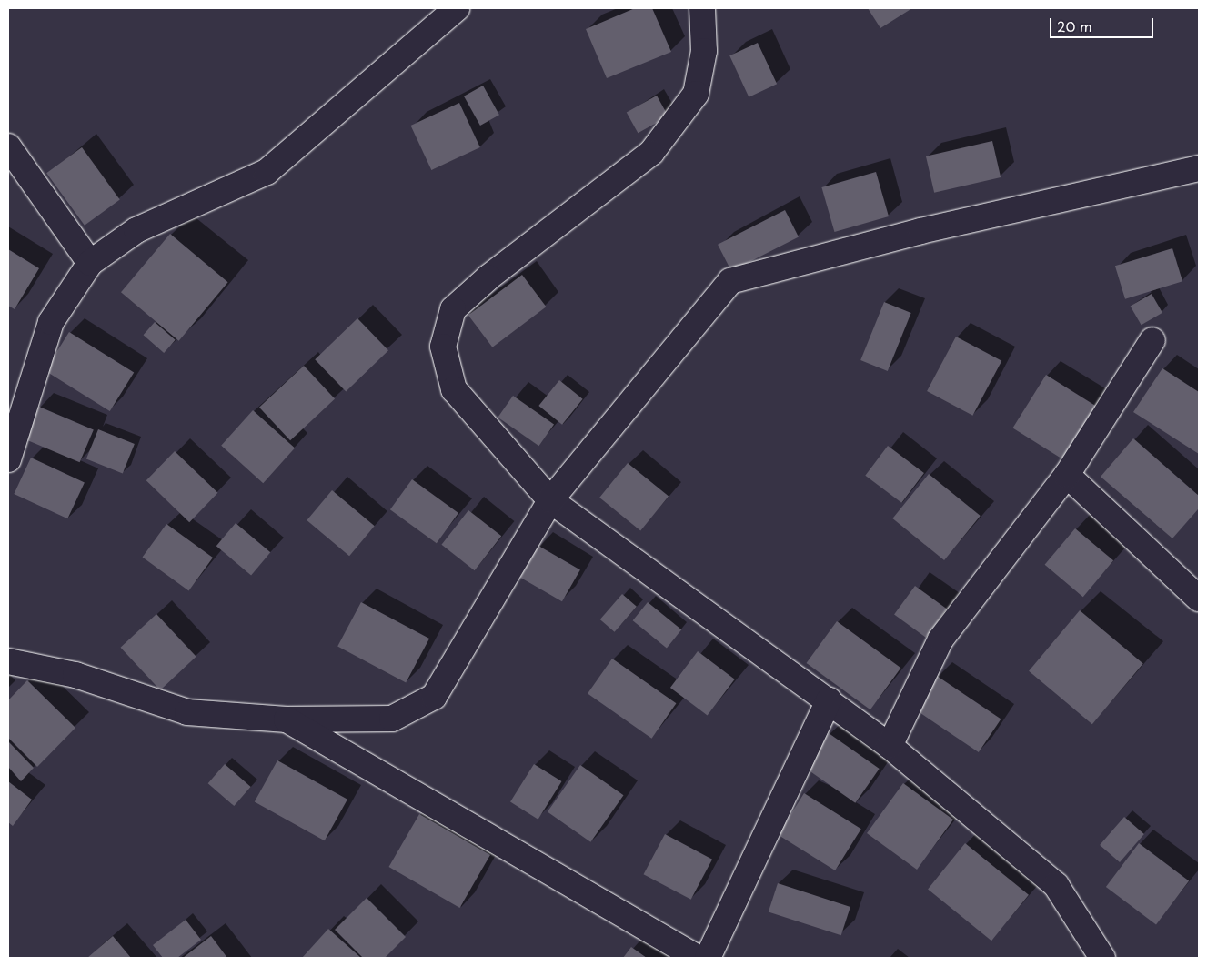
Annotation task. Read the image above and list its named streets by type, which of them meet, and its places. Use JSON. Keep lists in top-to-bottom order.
{
  "scale_bar": "20 m"
}
